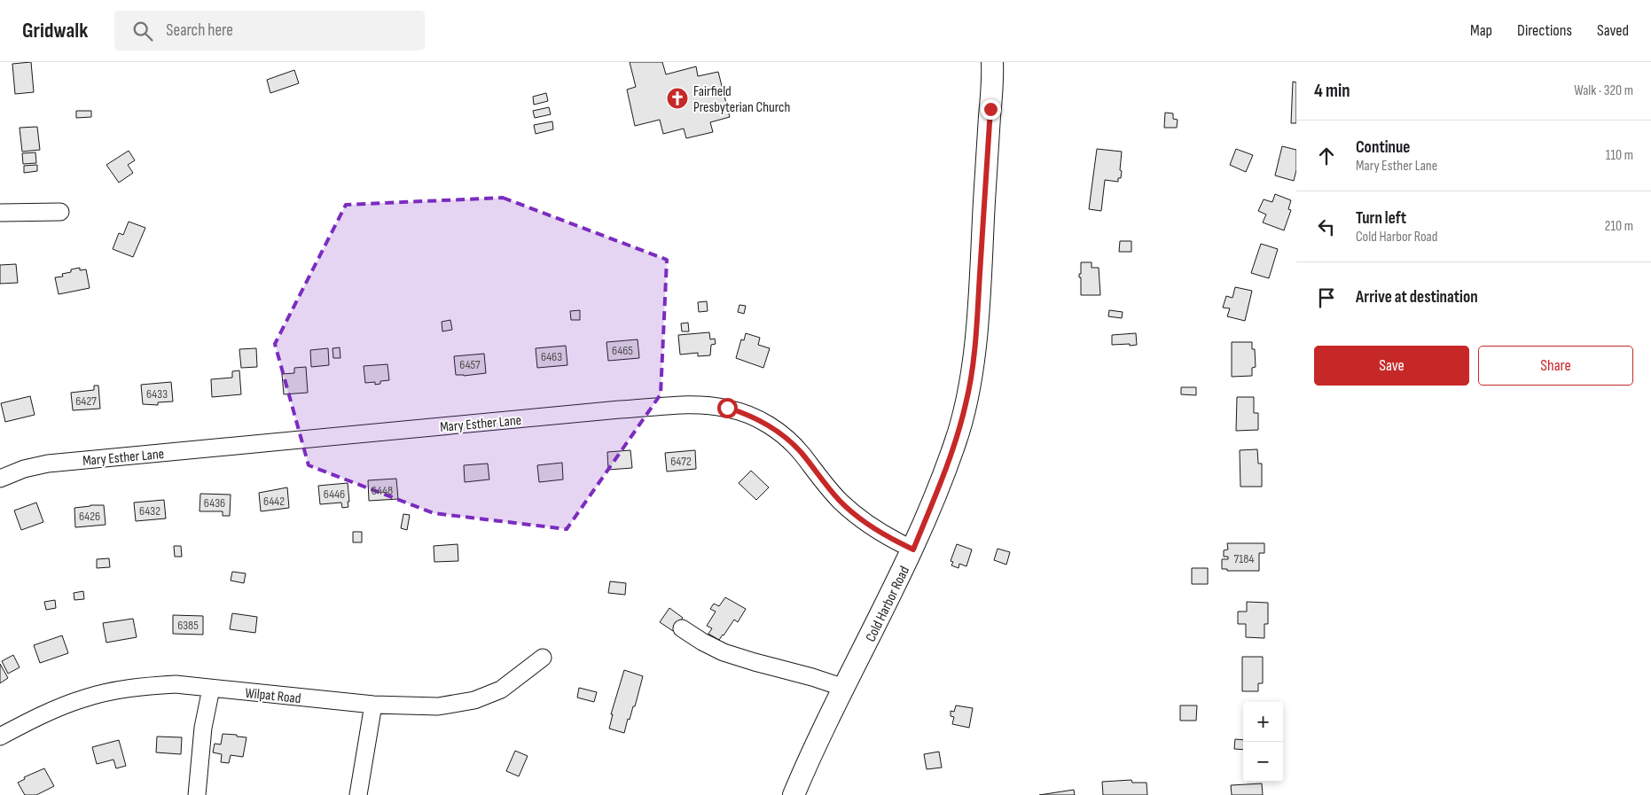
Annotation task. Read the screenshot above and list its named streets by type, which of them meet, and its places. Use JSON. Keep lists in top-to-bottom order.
{
  "streets": {
    "main road": ["Cold Harbor Road"],
    "street": ["Mary Esther Lane", "Wilpat Road"]
  },
  "crossings": [
    ["Mary Esther Lane", "Cold Harbor Road"]
  ],
  "places": {
    "church": ["Fairfield Presbyterian Church"]
  },
  "house_numbers": [
    "6465",
    "6463",
    "6457",
    "6433",
    "6427",
    "6472",
    "6448",
    "6446",
    "6442",
    "6436",
    "6432",
    "6426",
    "7184",
    "6385"
  ],
  "page": {
    "header": "Gridwalk",
    "search": "Search here",
    "nav": ["Map", "Directions", "Saved"],
    "heading": ["4 min", "Walk · 320 m"],
    "list": [
      ["Continue", "Mary Esther Lane", "110 m"],
      ["Turn left", "Cold Harbor Road", "210 m"],
      "Arrive at destination"
    ],
    "buttons": ["Save", "Share"],
    "map_buttons": ["+", "−"]
  }
}
